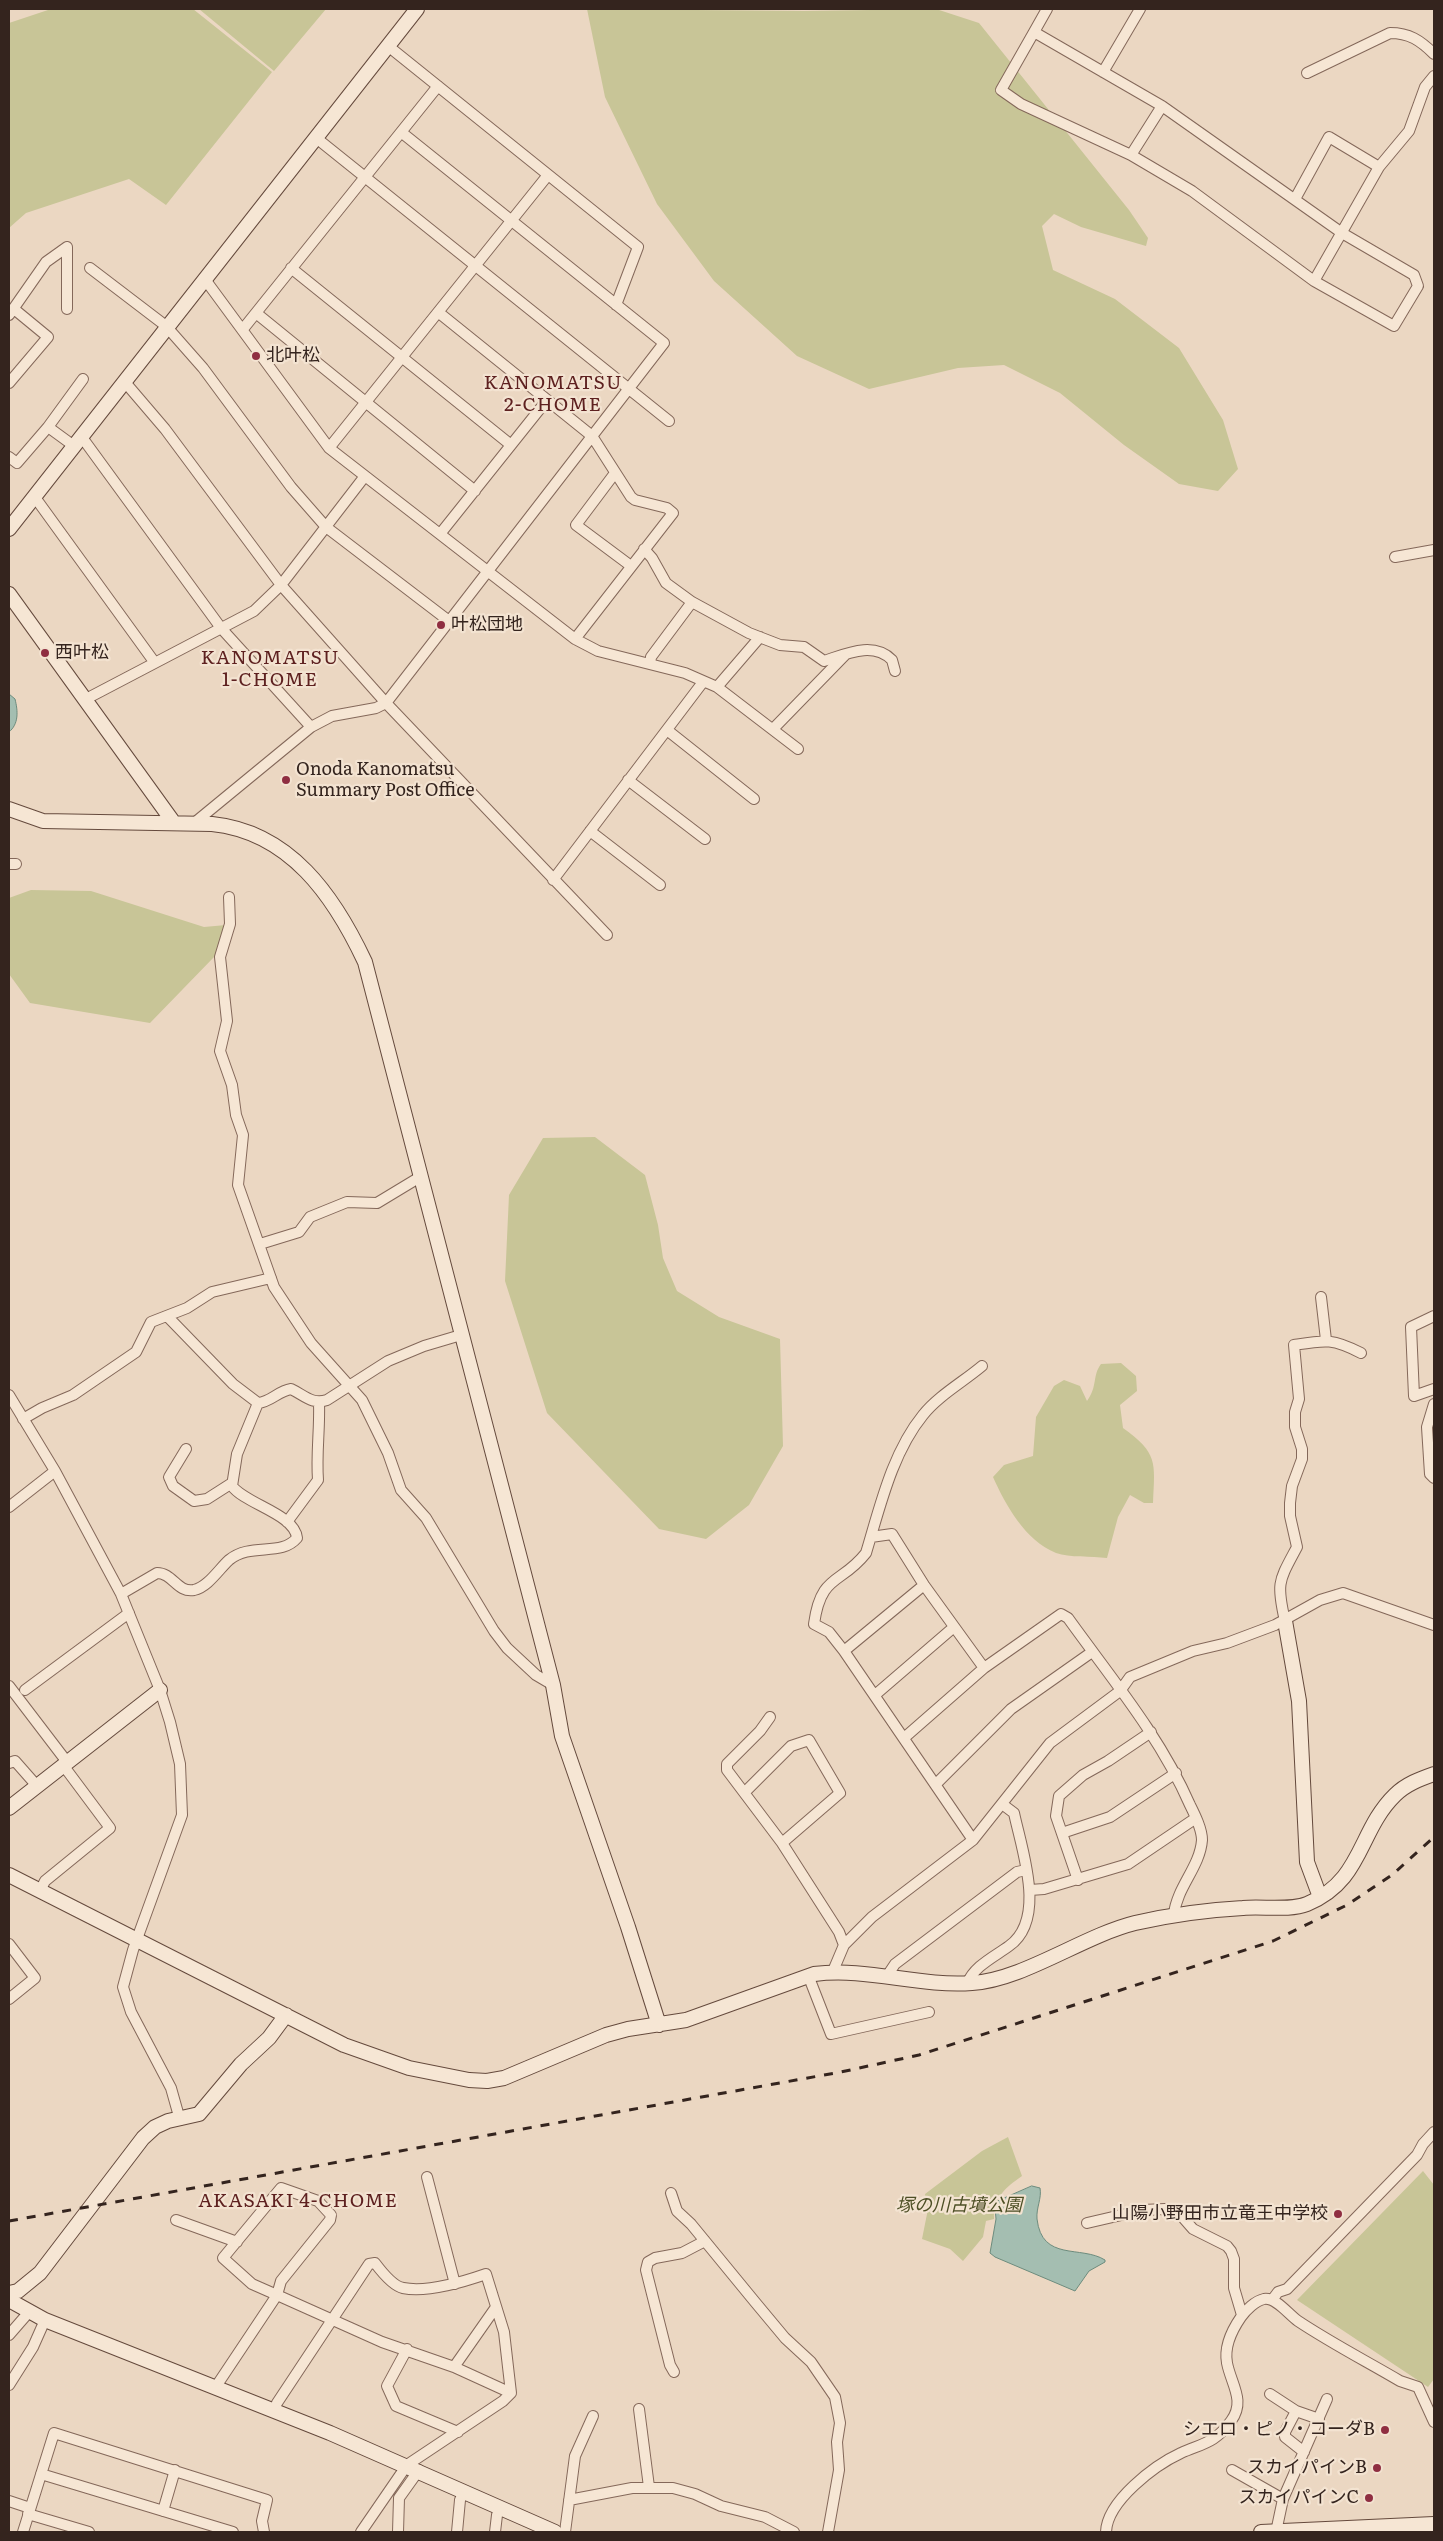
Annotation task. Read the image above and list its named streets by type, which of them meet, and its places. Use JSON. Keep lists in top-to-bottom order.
{
  "districts": ["KANOMATSU 2-CHOME", "KANOMATSU 1-CHOME", "AKASAKI 4-CHOME"],
  "parks": ["塚の川古墳公園"],
  "places": [
    "北叶松",
    "叶松団地",
    "西叶松",
    "Onoda Kanomatsu Summary Post Office",
    "山陽小野田市立竜王中学校",
    "シエロ・ピノ・コーダB",
    "スカイパインB",
    "スカイパインC"
  ]
}
